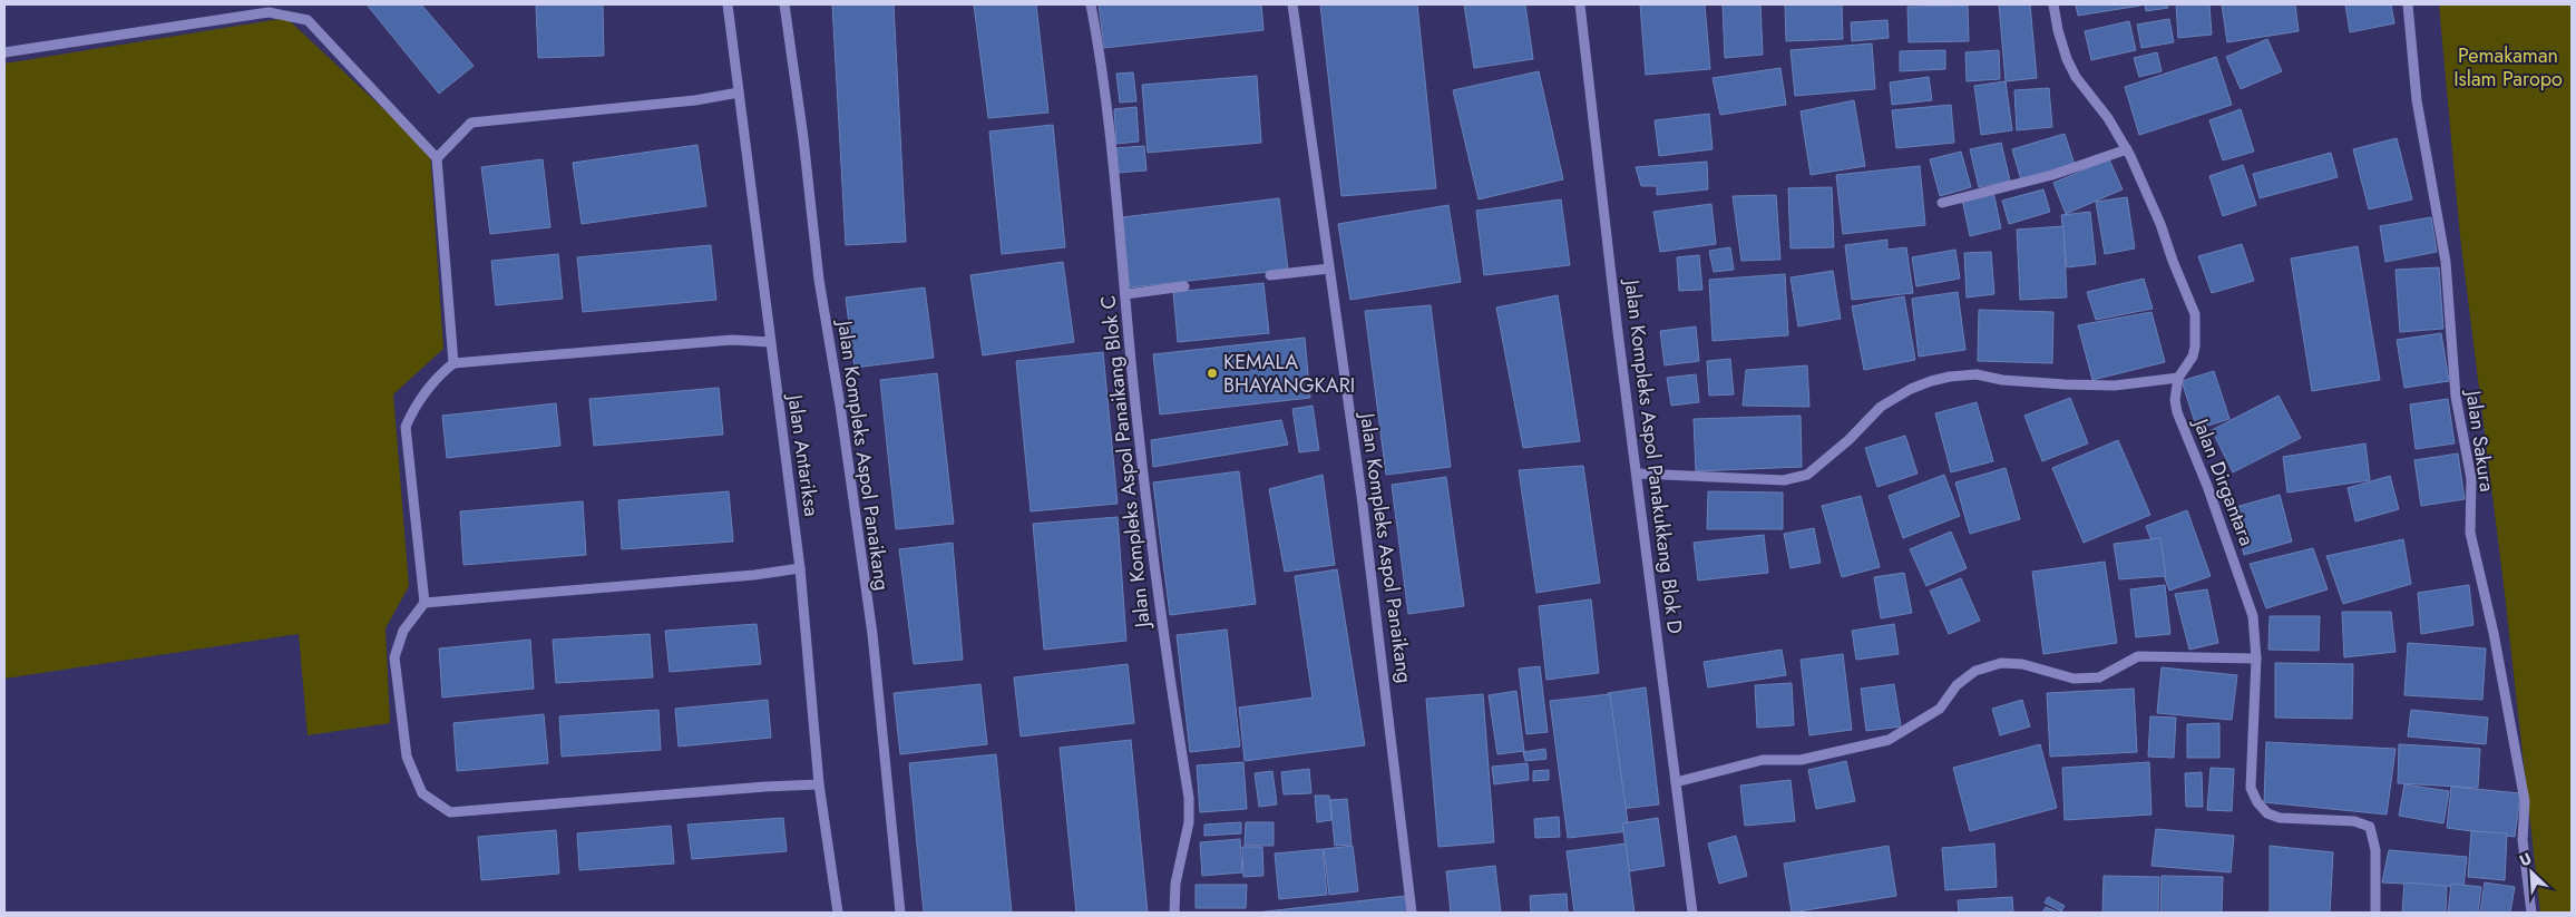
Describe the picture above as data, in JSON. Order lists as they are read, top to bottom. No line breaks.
{"streets":{"street":["Jalan Sakura","Jalan Antariksa","Jalan Kompleks Aspol Panaikang","Jalan Kompleks Aspol Panakukkang Blok D","Jalan Kompleks Aspol Panaikang Blok C","Jalan Dirgantara"]},"parks":["Pemakaman Islam Paropo"],"places":["KEMALA BHAYANGKARI"],"north":"top left"}
